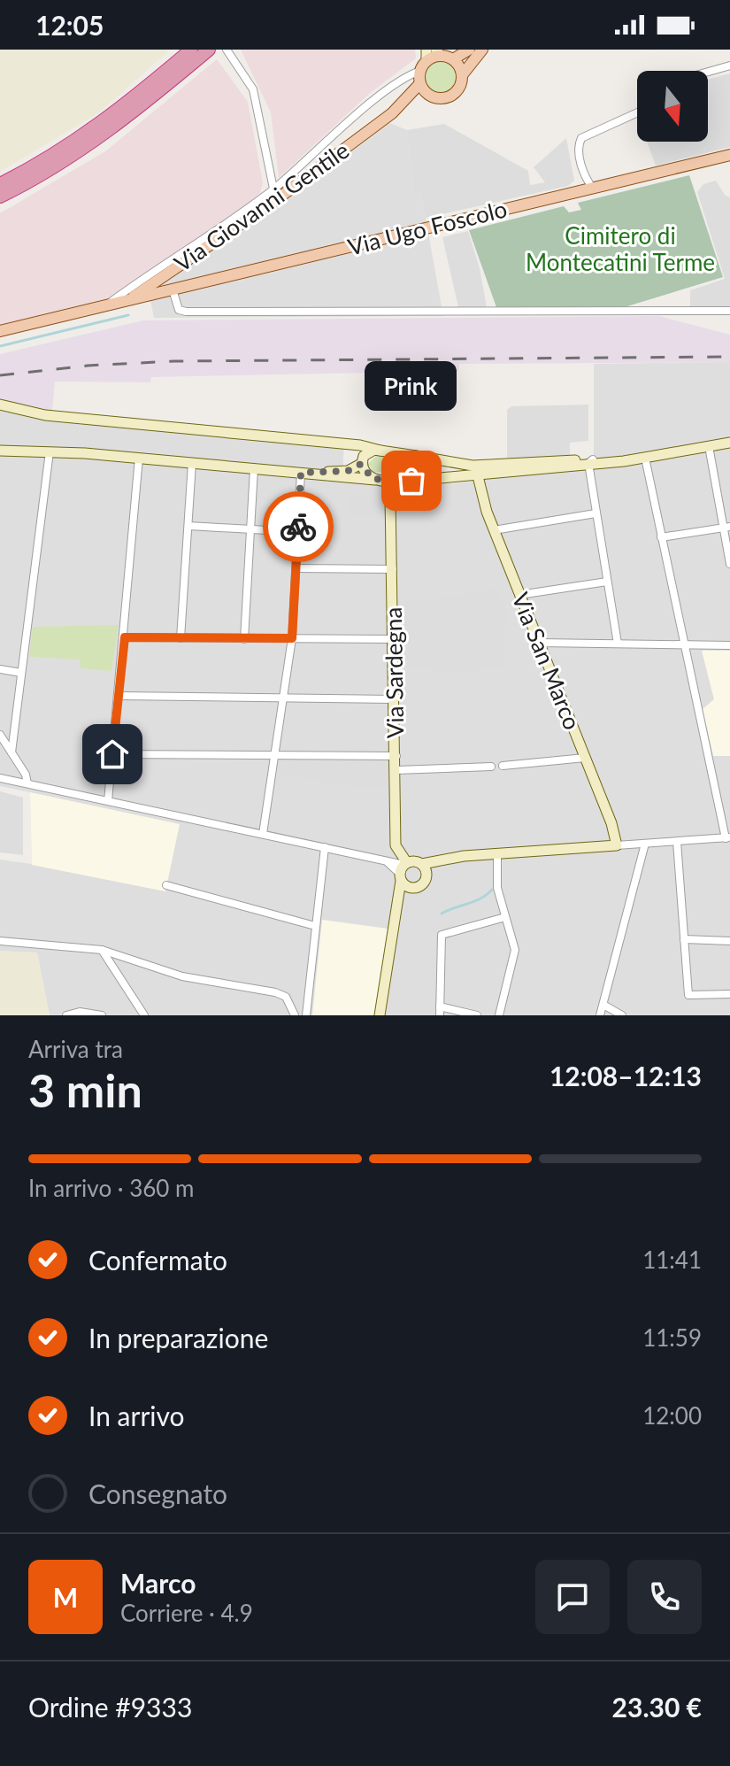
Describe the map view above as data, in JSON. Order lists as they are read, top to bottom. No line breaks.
{"streets":{"main road":["Via Giovanni Gentile","Via Ugo Foscolo","Via San Marco","Via Sardegna"]},"crossings":[["Via Giovanni Gentile","Via Ugo Foscolo"]],"parks":["Cimitero di Montecatini Terme"],"places":["Prink"],"north":"bottom","page":{"status":"12:05","bubble":"Prink","heading":["3 min","Arriva tra","12:08–12:13"],"panel":["Marco","Corriere · 4.9","Ordine #9333","23.30 €"],"bar":"In arrivo · 360 m","list":[["Confermato","11:41"],["In preparazione","11:59"],["In arrivo","12:00"],"Consegnato"],"round":"M"}}
